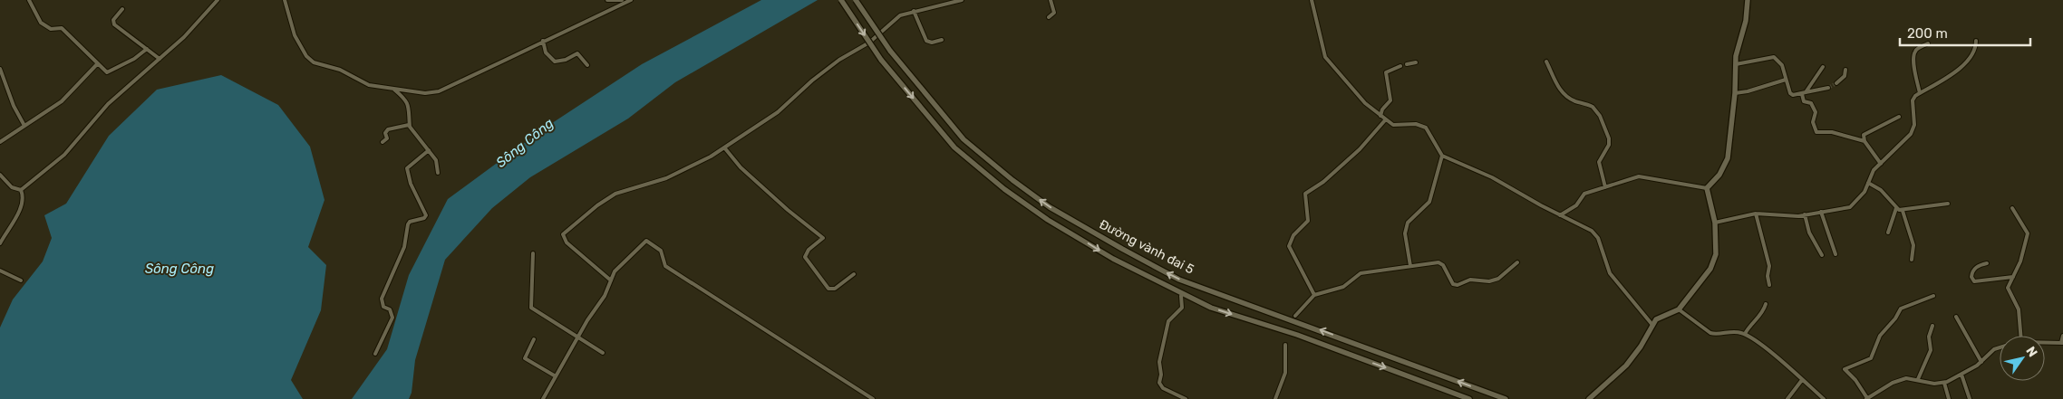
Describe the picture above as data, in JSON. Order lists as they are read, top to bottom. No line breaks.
{"streets":{"main road":["Đường vành đai 5"]},"water":["Sông Công"],"scale_bar":"200 m","north":"top right"}
